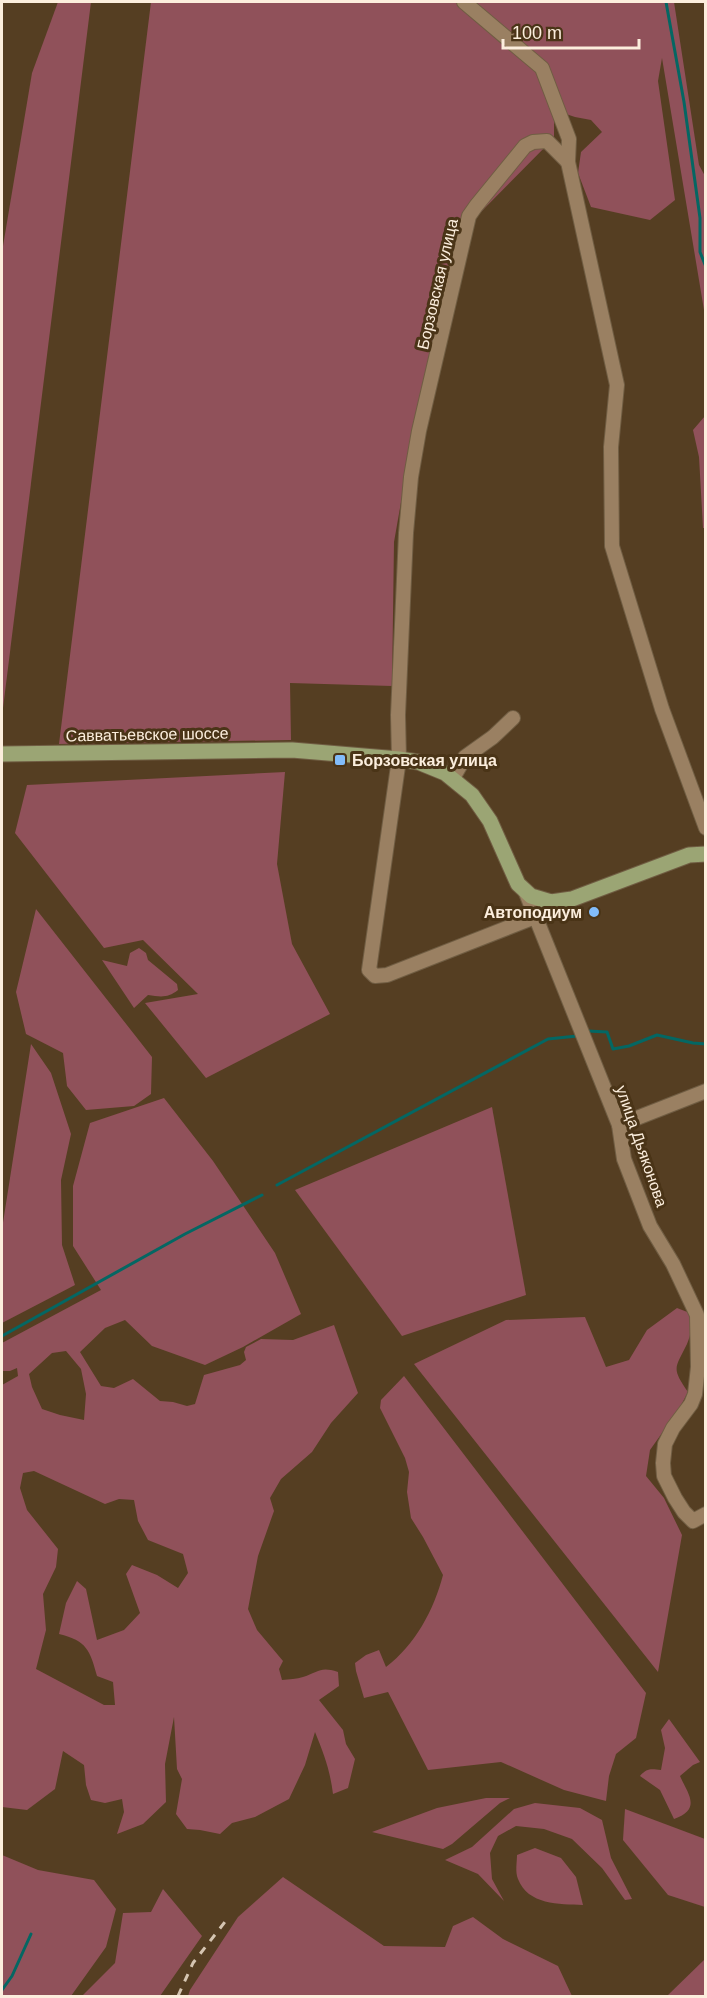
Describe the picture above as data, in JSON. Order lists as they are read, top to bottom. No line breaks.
{"streets":{"main road":["Савватьевское шоссе","улица Дьяконова"],"street":["Борзовская улица"]},"crossings":[["Борзовская улица","Савватьевское шоссе"],["Борзовская улица","улица Дьяконова"],["Савватьевское шоссе","улица Дьяконова"]],"places":{"transit":["Борзовская улица"],"other":["Автоподиум"]},"scale_bar":"100 m"}
